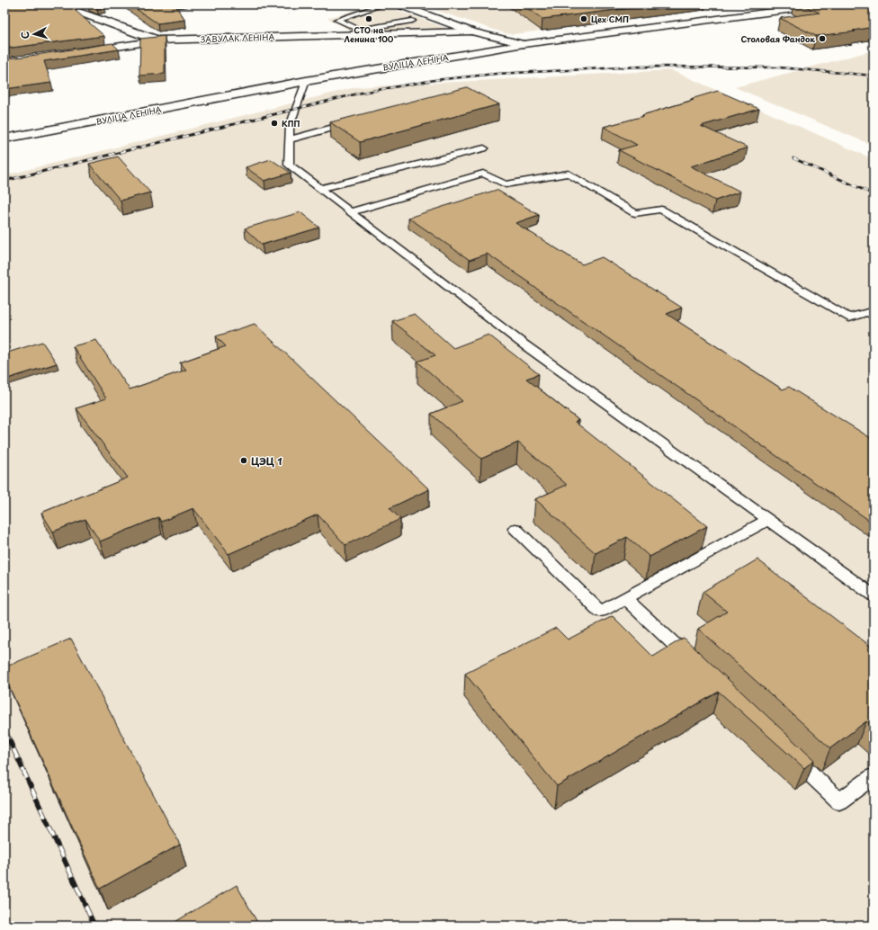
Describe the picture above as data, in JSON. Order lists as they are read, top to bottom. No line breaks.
{"streets":{"main road":["ЗАВУЛАК ЛЕНІНА","ВУЛІЦА ЛЕНІНА"]},"places":["СТО на Ленина 100","Цех СМП","Столовая Фандок","КПП","ЦЭЦ 1"],"north":"left"}
